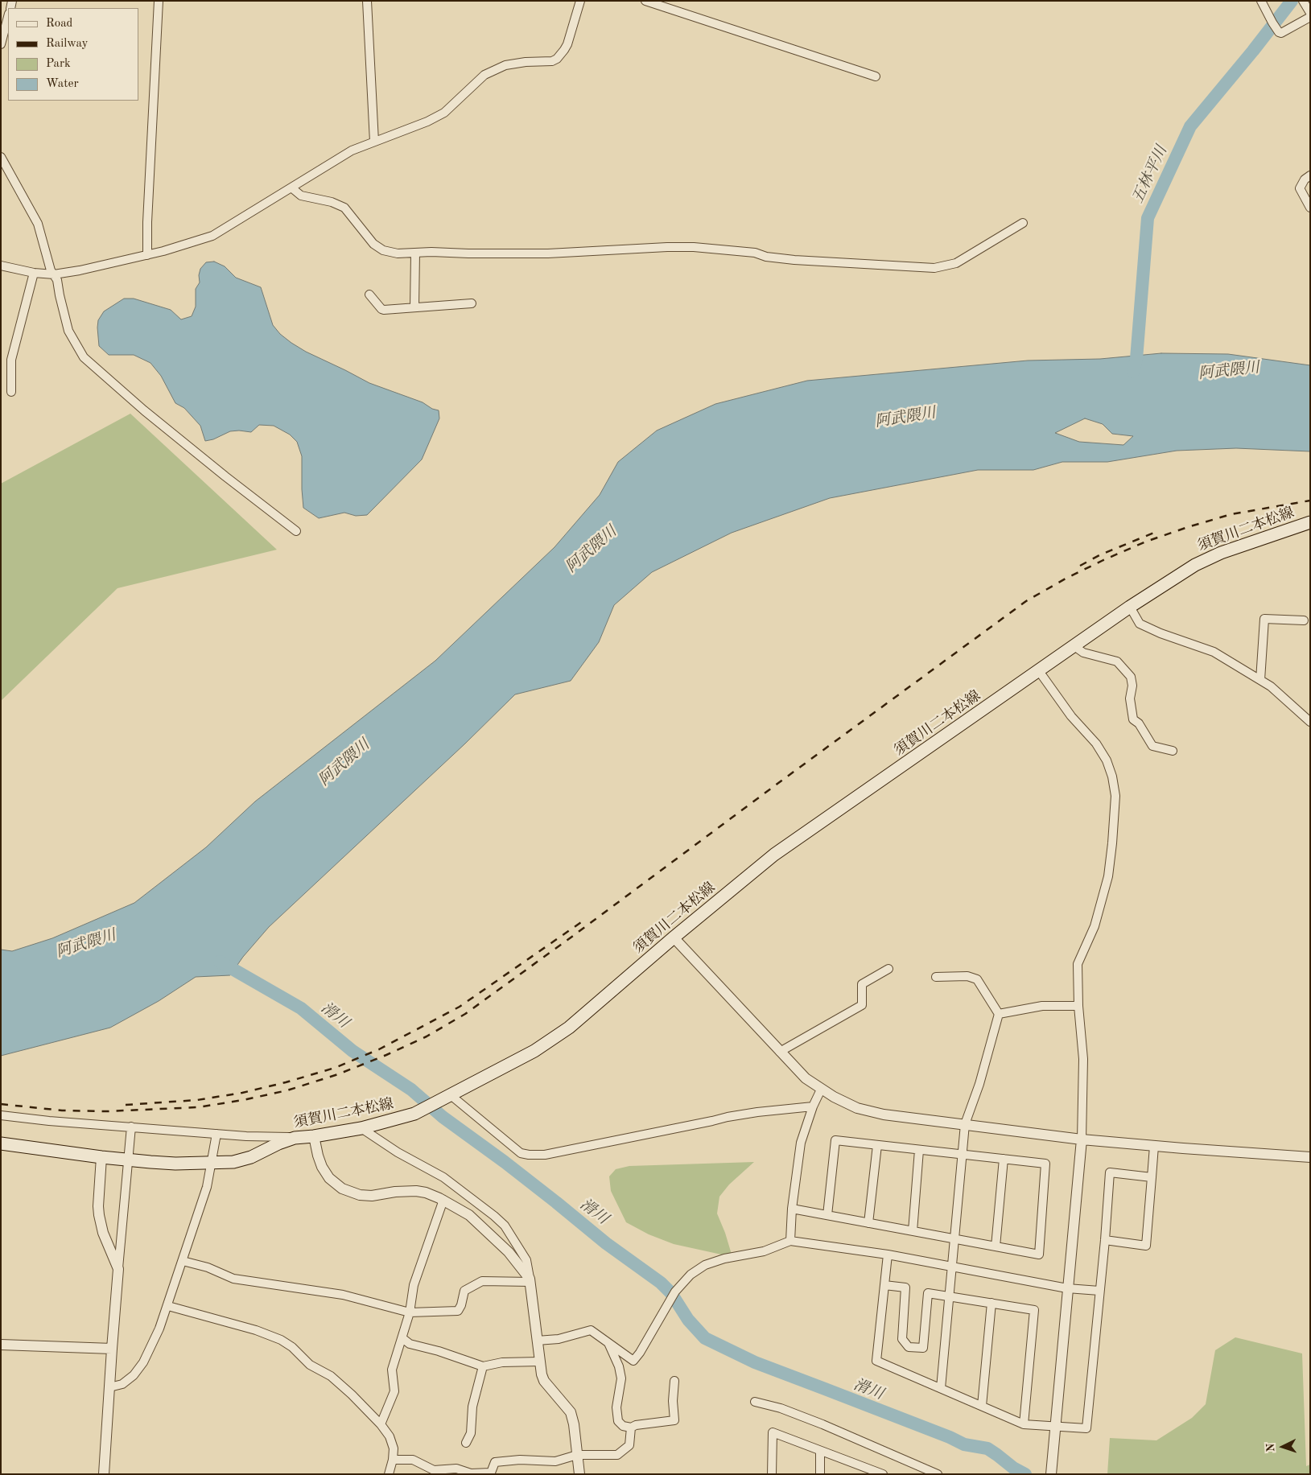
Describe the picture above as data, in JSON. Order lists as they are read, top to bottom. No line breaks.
{"streets":{"main road":["須賀川二本松線"]},"water":["五林平川","阿武隈川","滑川"],"legend":["Road","Railway","Park","Water"],"north":"left"}
